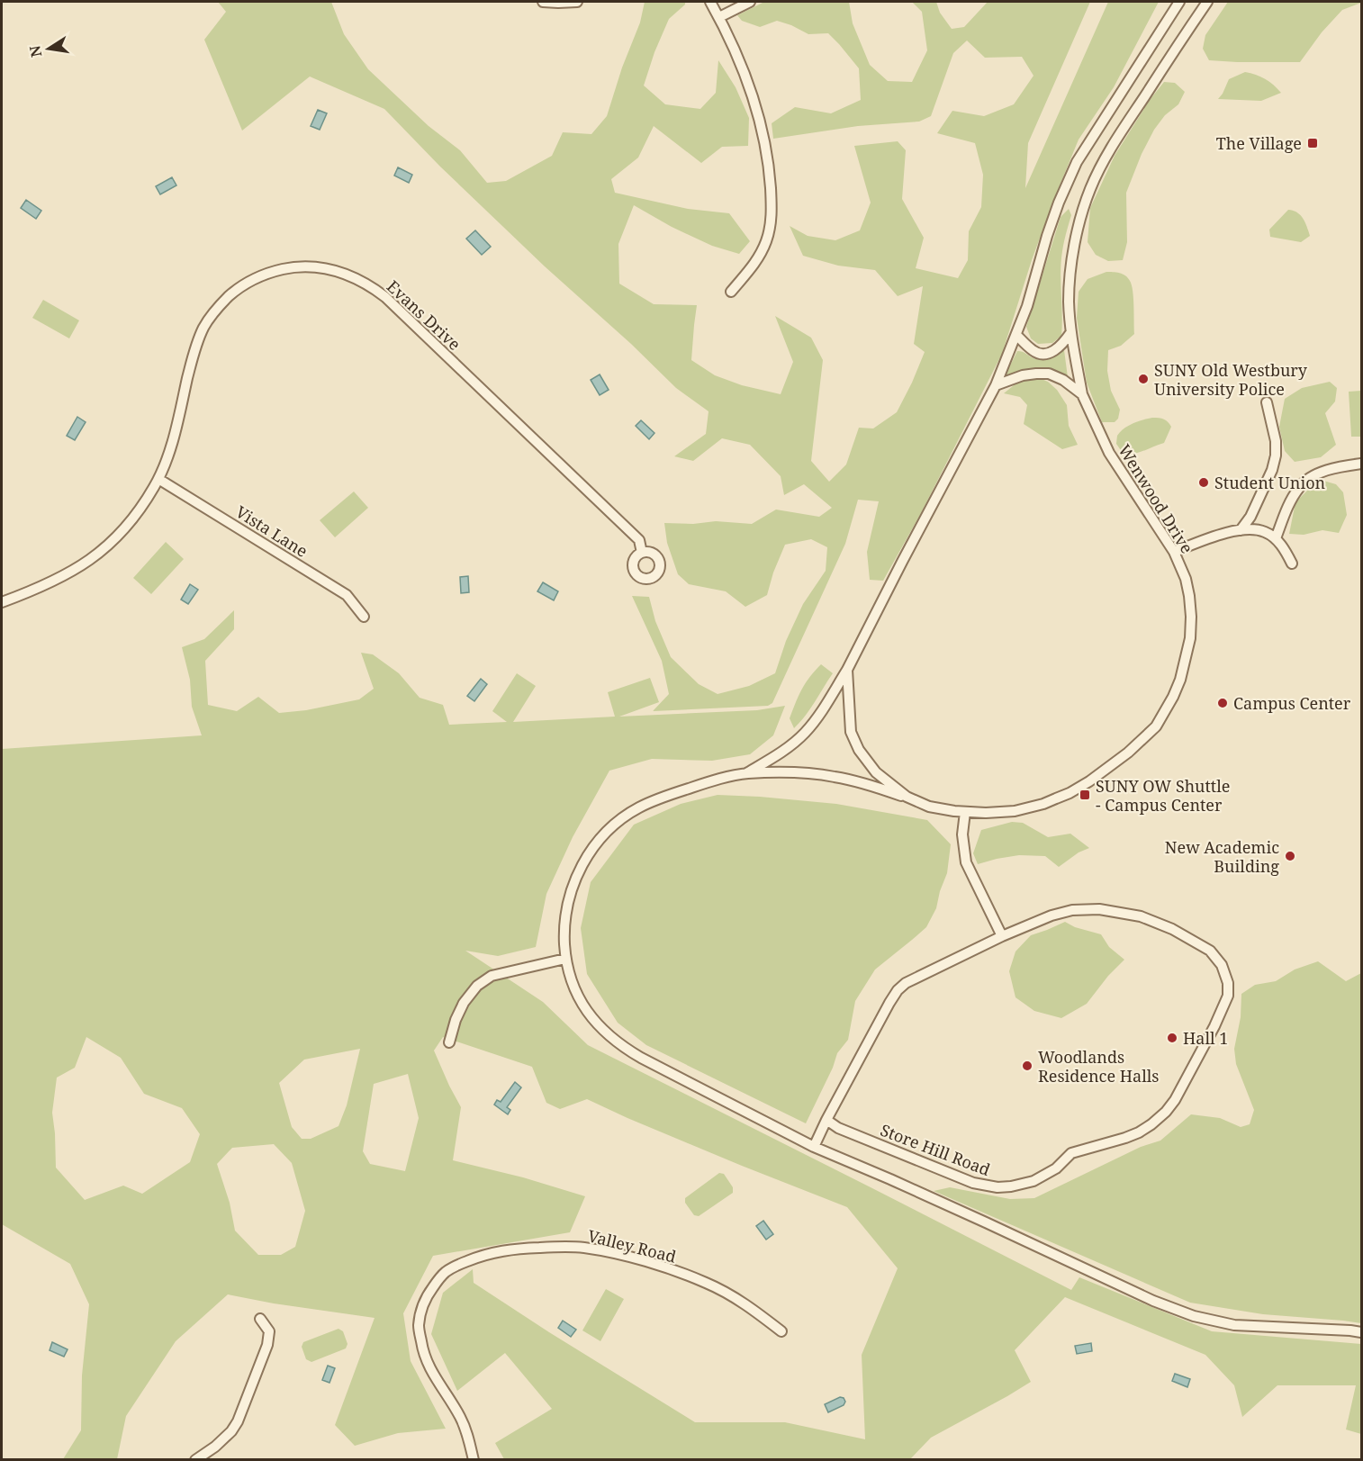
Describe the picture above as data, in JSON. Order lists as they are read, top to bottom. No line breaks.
{"streets":{"street":["Evans Drive","Wenwood Drive","Vista Lane","Store Hill Road","Valley Road"]},"crossings":[["Evans Drive","Vista Lane"]],"places":{"transit":["The Village","SUNY OW Shuttle - Campus Center"],"other":["SUNY Old Westbury University Police","Student Union","Campus Center","New Academic Building","Hall 1","Woodlands Residence Halls"]},"north":"left"}
